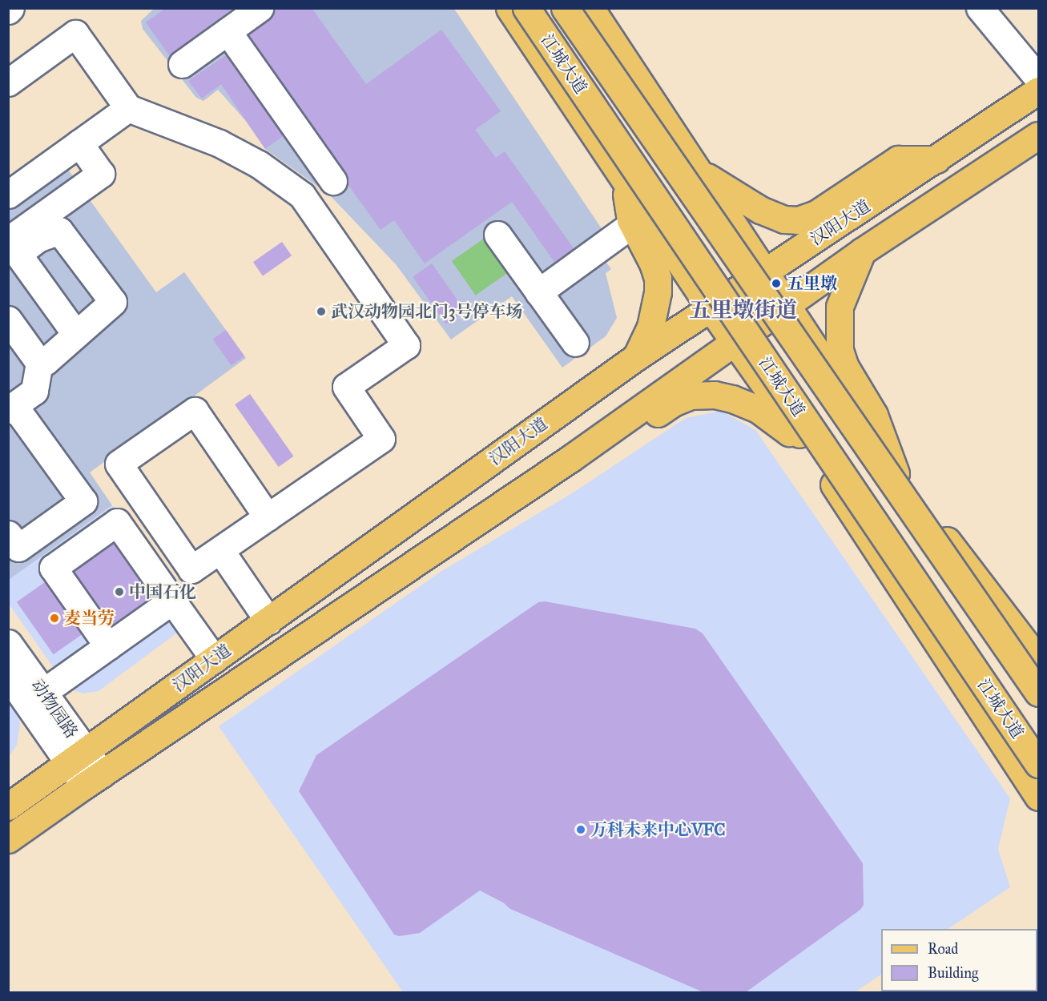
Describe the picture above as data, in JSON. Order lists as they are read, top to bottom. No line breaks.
{"streets":{"main road":["江城大道","汉阳大道"],"street":["动物园路"]},"crossings":[["江城大道","汉阳大道"],["汉阳大道","动物园路"]],"districts":["五里墩街道"],"places":["五里墩","武汉动物园北门3号停车场","中国石化","麦当劳","万科未来中心VFC"],"legend":["Road","Building"]}
